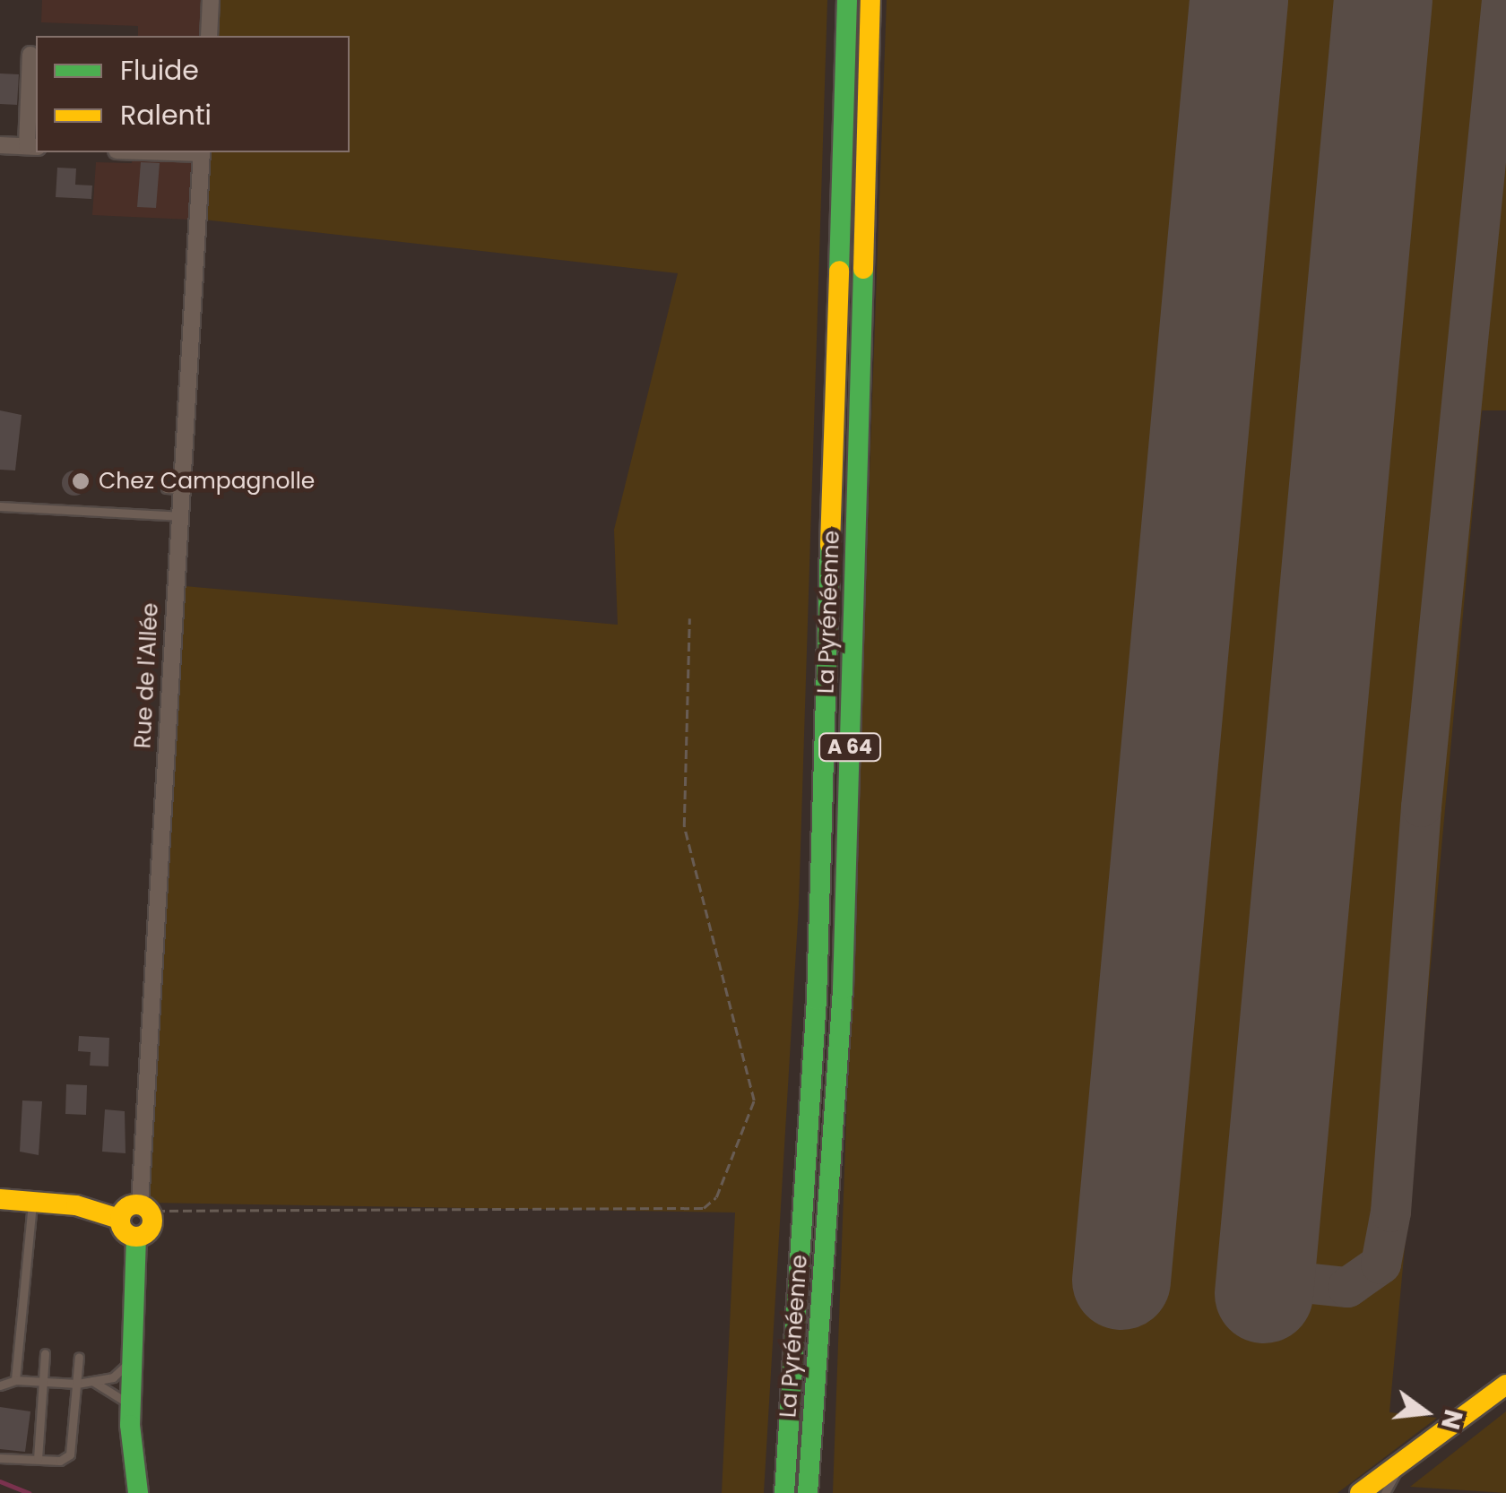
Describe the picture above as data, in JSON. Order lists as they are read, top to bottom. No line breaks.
{"streets":{"main road":["La Pyrénéenne","A 64"],"street":["Rue de l'Allée"]},"places":["Chez Campagnolle"],"legend":["Fluide","Ralenti"],"north":"right"}
